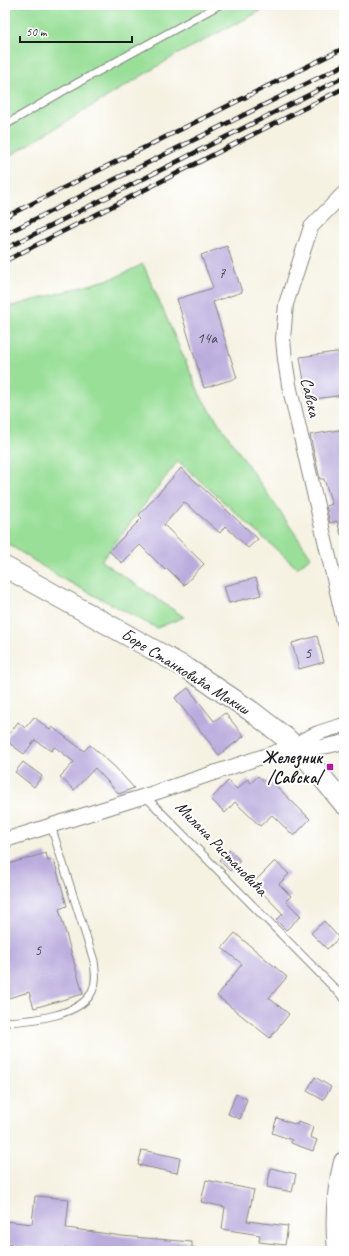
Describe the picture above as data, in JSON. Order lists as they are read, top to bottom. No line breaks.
{"streets":{"main road":["Боре Станковића Макиш"],"street":["Савска","Милана Ристановића"]},"crossings":[["Боре Станковића Макиш","Милана Ристановића"]],"places":{"transit":["Железник /Савска/"]},"house_numbers":["7","14a","5","5"],"scale_bar":"50 m"}
